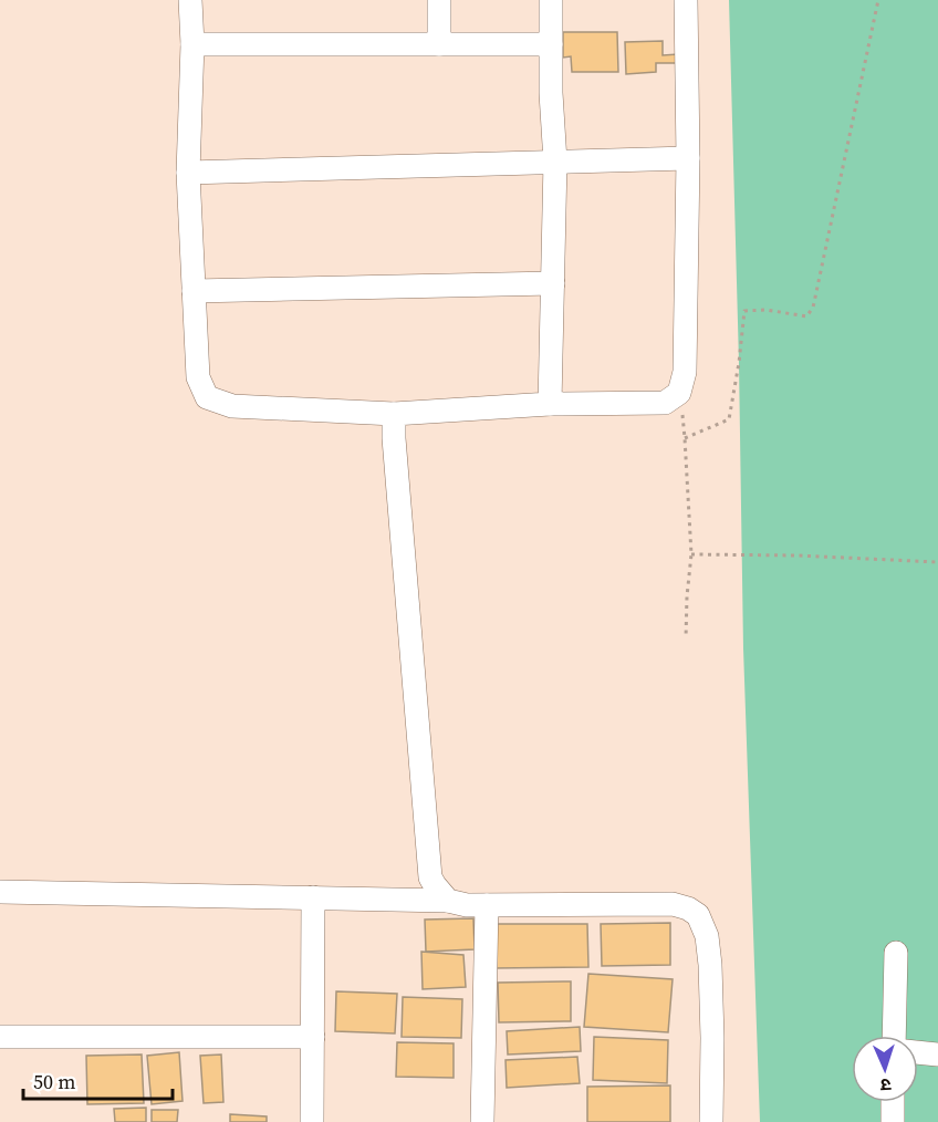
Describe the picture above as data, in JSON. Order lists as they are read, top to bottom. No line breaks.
{"scale_bar":"50 m","north":"bottom"}
